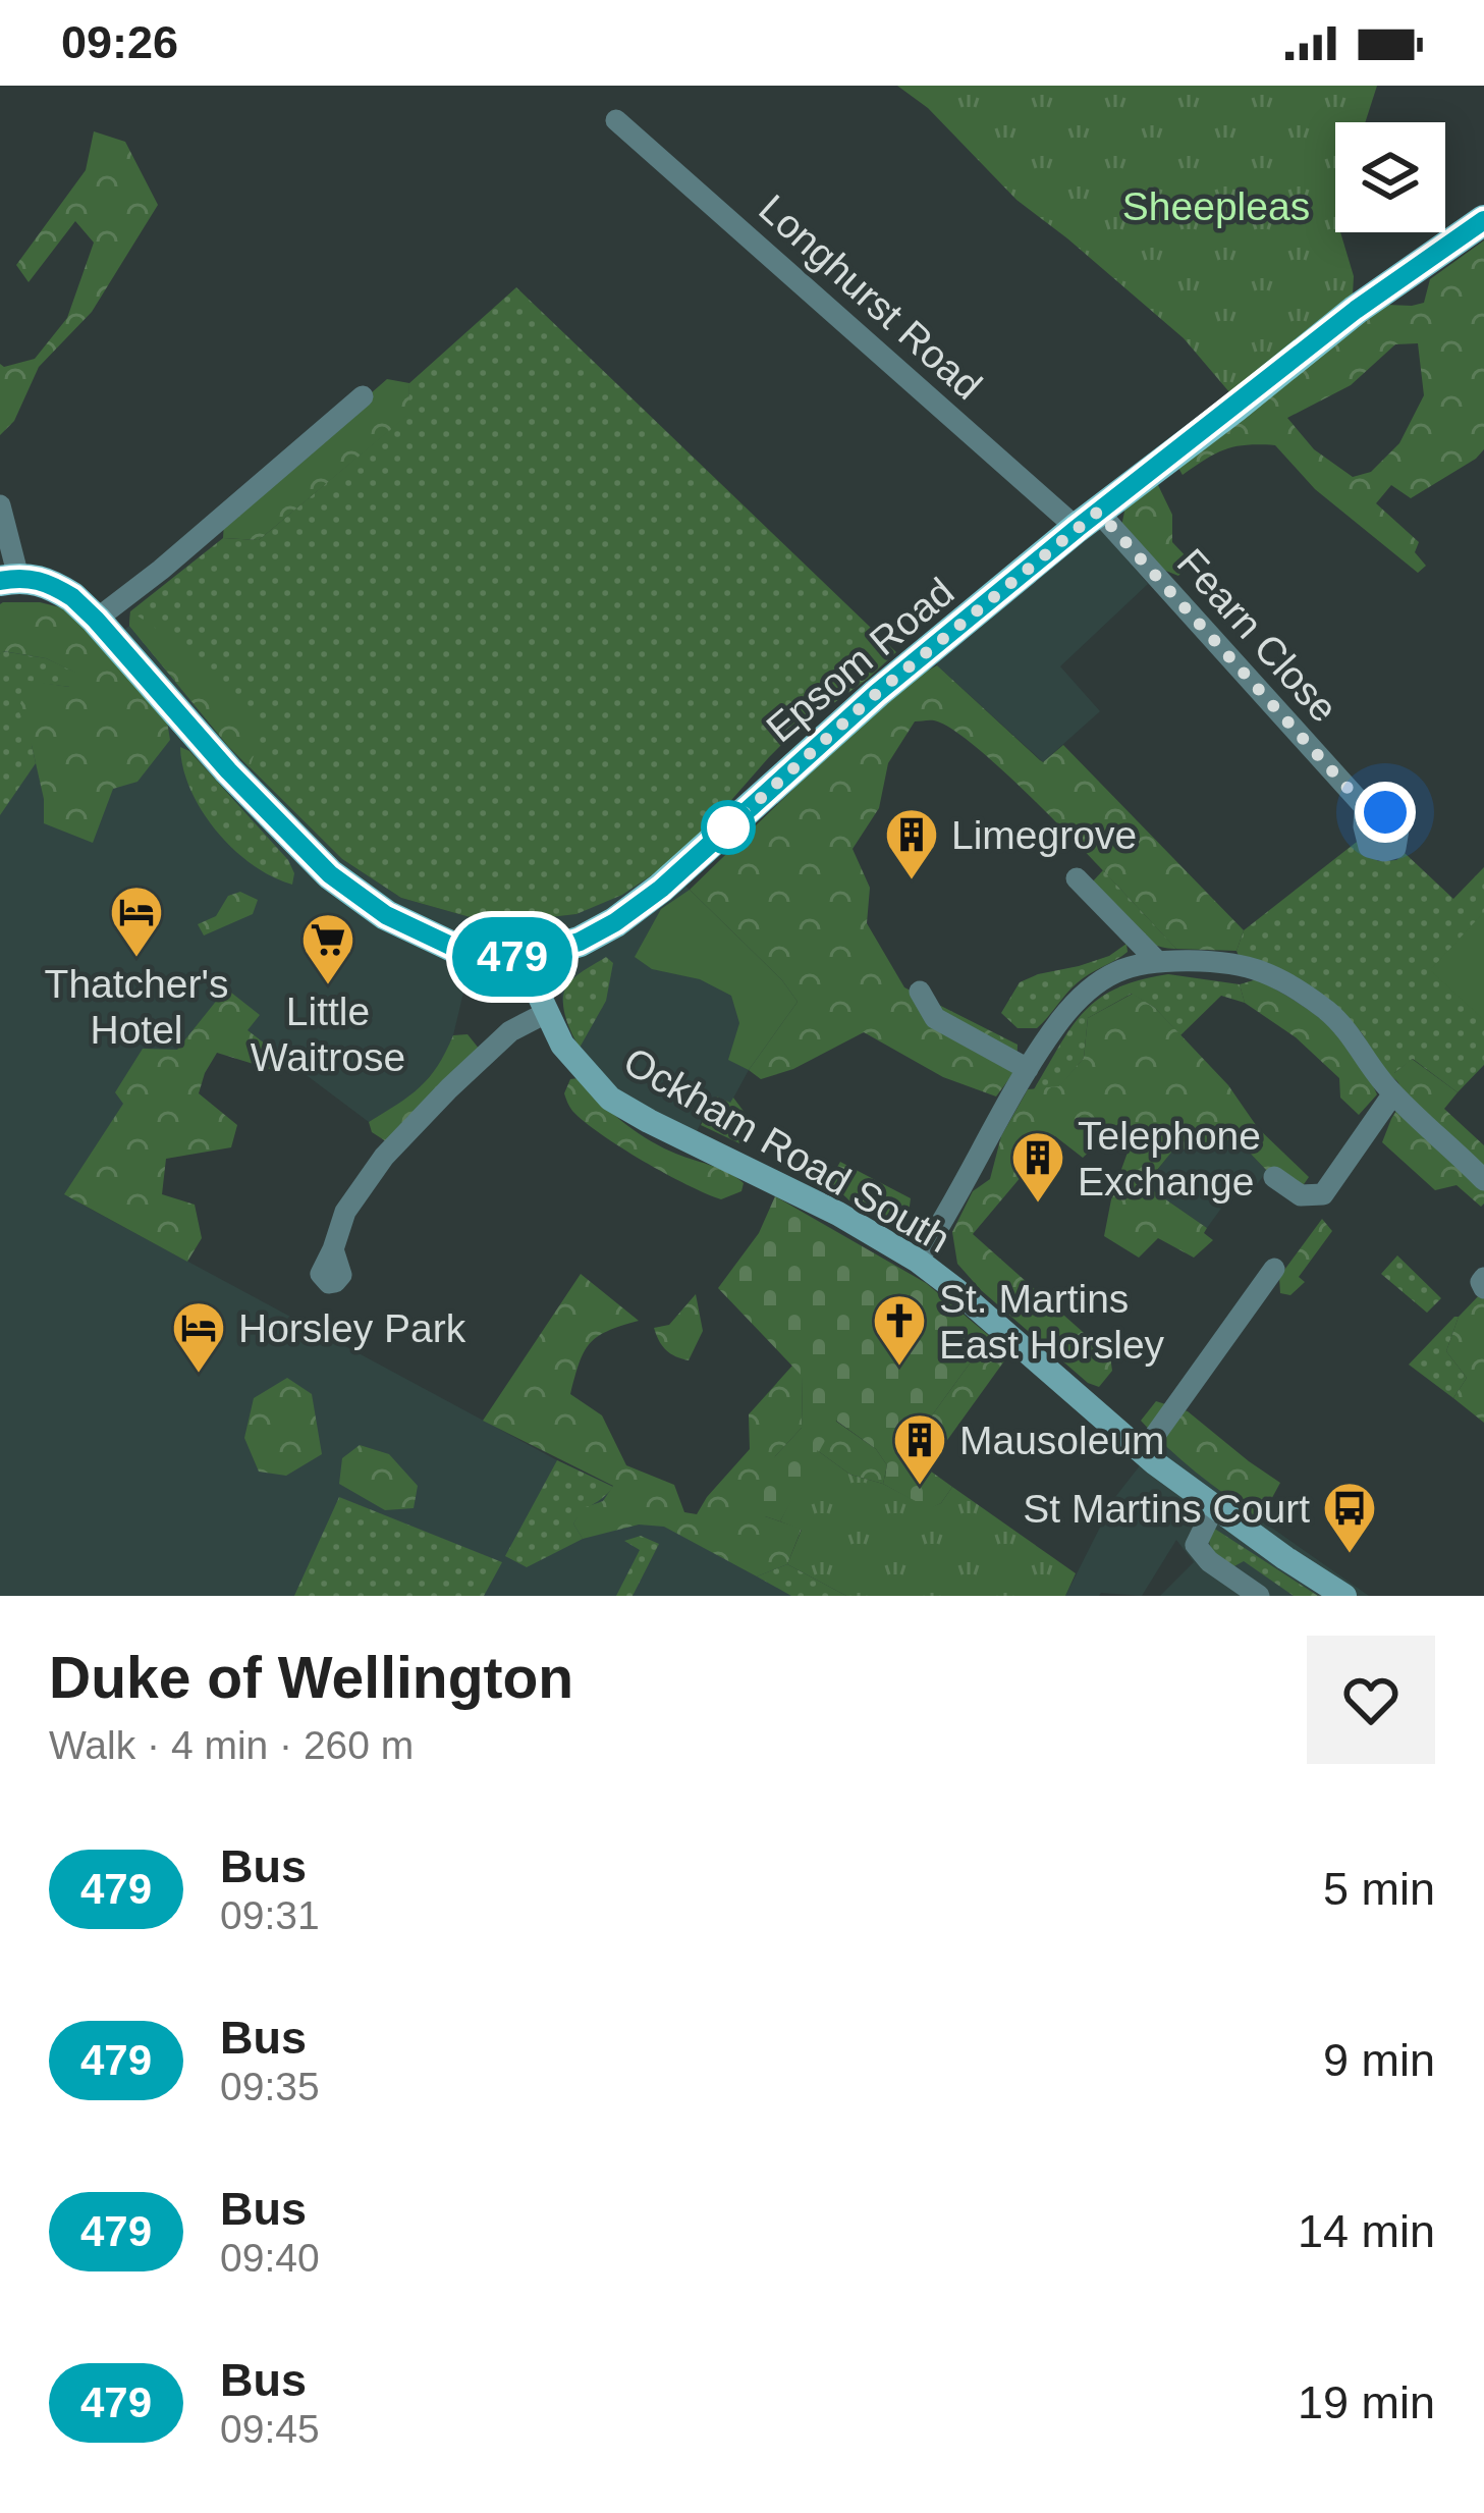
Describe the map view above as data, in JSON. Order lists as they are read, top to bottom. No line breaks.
{"streets":{"main road":["Epsom Road","Ockham Road South"],"street":["Longhurst Road","Fearn Close"]},"crossings":[["Longhurst Road","Fearn Close"],["Longhurst Road","Epsom Road"],["Fearn Close","Epsom Road"],["Epsom Road","Ockham Road South"]],"parks":["Sheepleas"],"places":{"building":["Limegrove","Telephone Exchange","Mausoleum"],"hotel":["Thatcher's Hotel","Horsley Park"],"supermarket":["Little Waitrose"],"church":["St. Martins East Horsley"],"bus stop":["St Martins Court"]},"lines":["bus line 479"],"page":{"status":"09:26","on_map":"479","heading":["Duke of Wellington","Walk · 4 min · 260 m"],"list":[{"mark":"479","name":"Bus","note":"09:31","value":"5 min"},{"mark":"479","name":"Bus","note":"09:35","value":"9 min"},{"mark":"479","name":"Bus","note":"09:40","value":"14 min"},{"mark":"479","name":"Bus","note":"09:45","value":"19 min"}]}}
